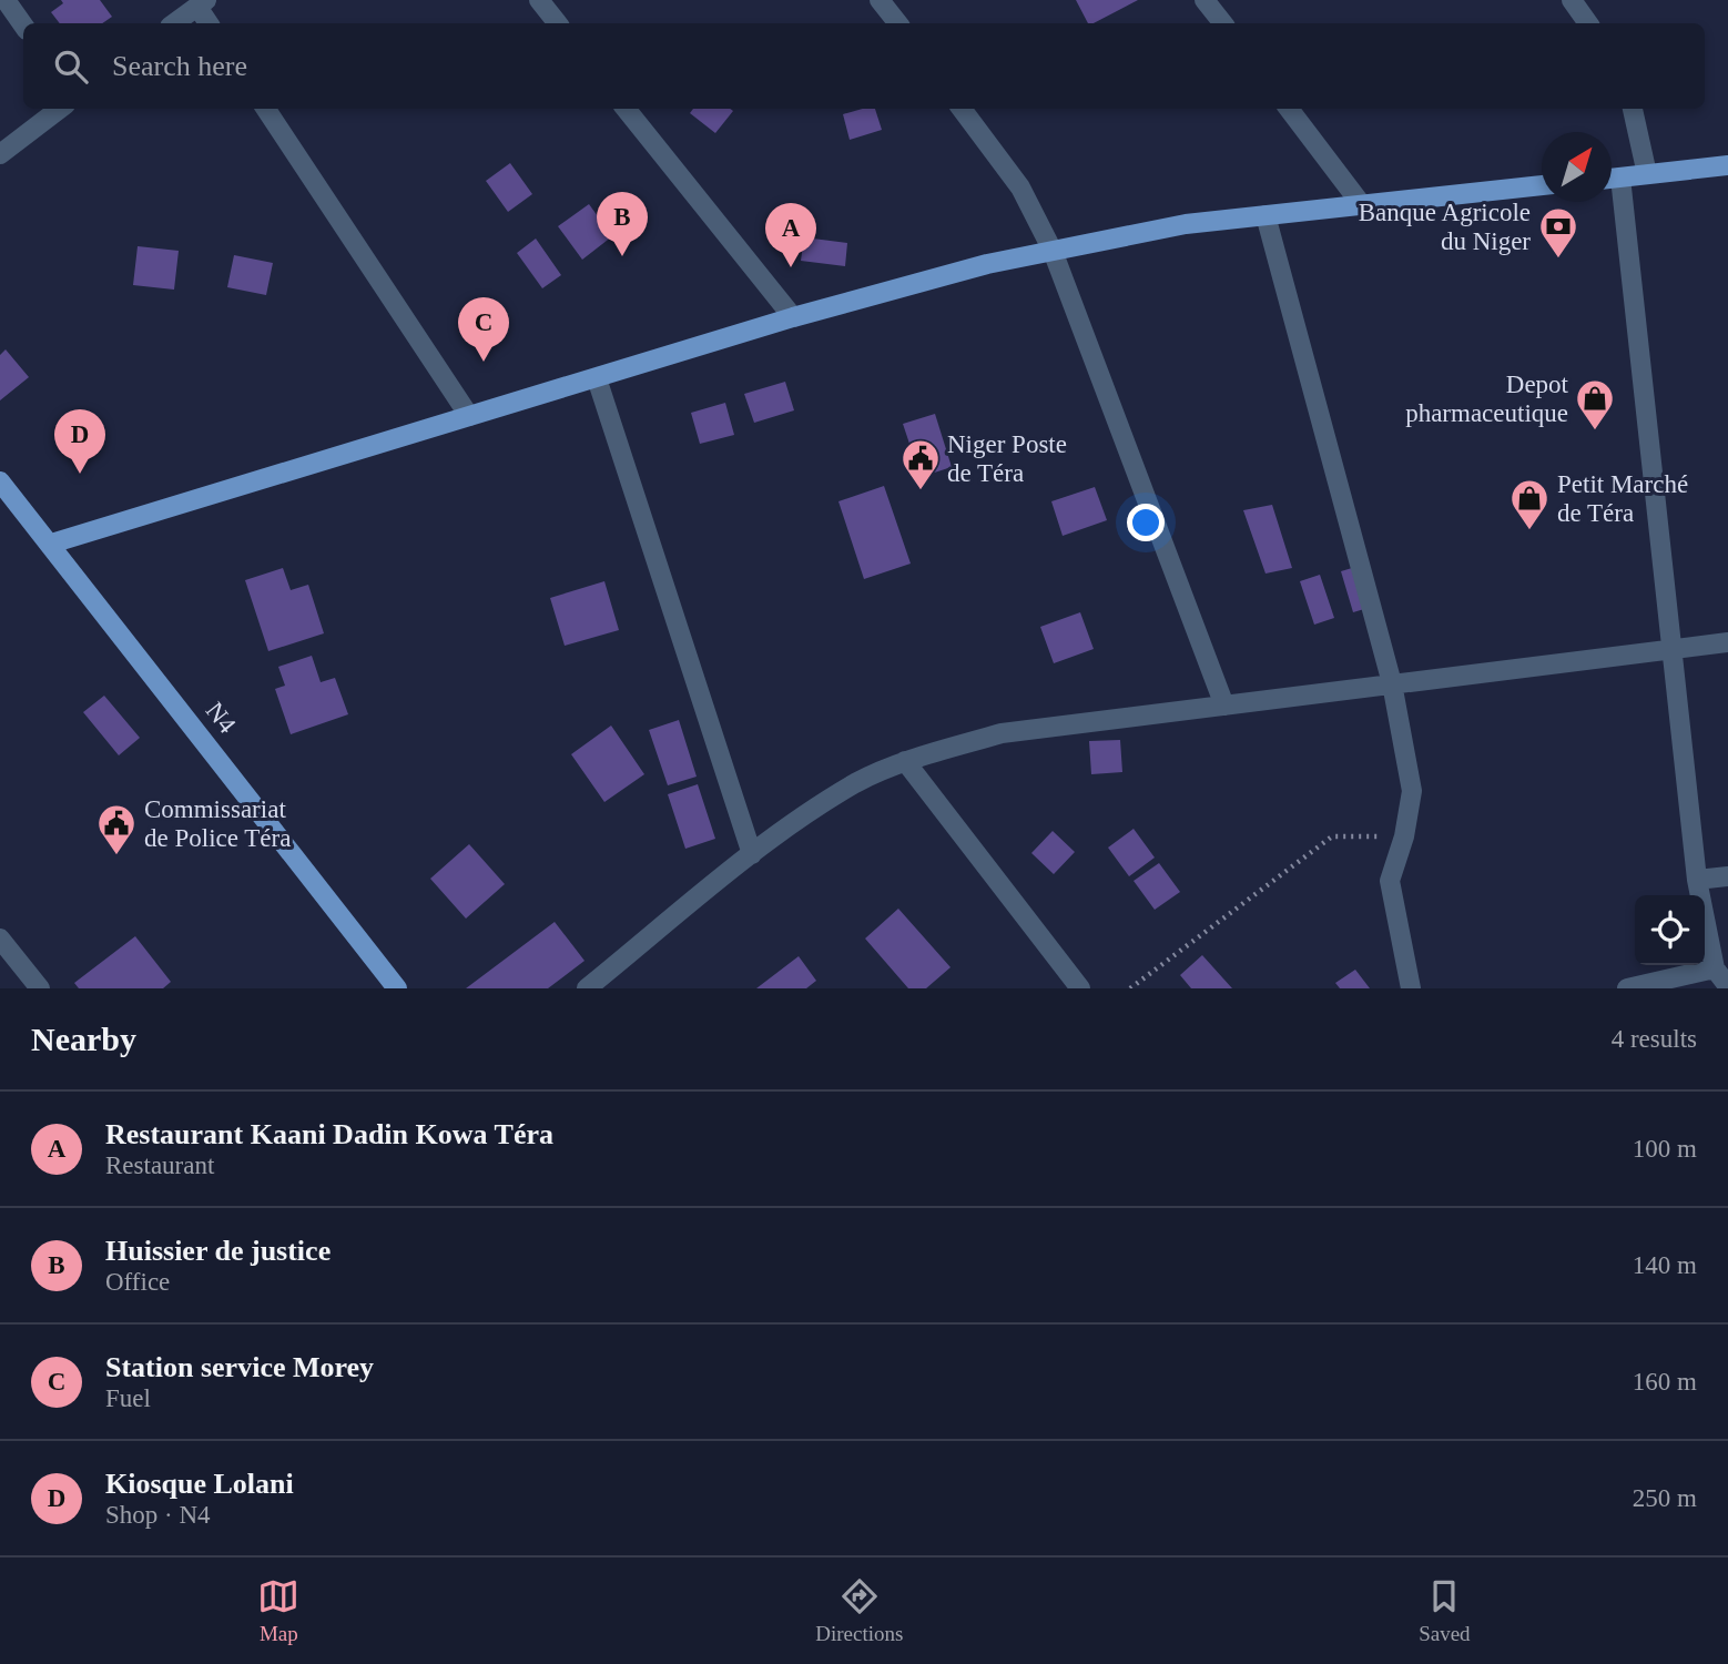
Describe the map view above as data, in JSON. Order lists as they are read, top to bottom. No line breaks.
{"streets":{"main road":["N4"]},"places":{"bank":["Banque Agricole du Niger"],"shop":["Depot pharmaceutique","Petit Marché de Téra"],"public building":["Niger Poste de Téra","Commissariat de Police Téra"]},"north":"top right","page":{"search":"Search here","pins":["B","A","C","D"],"heading":["Nearby","4 results"],"list":[{"mark":"A","name":"Restaurant Kaani Dadin Kowa Téra","note":"Restaurant","value":"100 m"},{"mark":"B","name":"Huissier de justice","note":"Office","value":"140 m"},{"mark":"C","name":"Station service Morey","note":"Fuel","value":"160 m"},{"mark":"D","name":"Kiosque Lolani","note":"Shop · N4","value":"250 m"}],"nav":["Map","Directions","Saved"]}}
